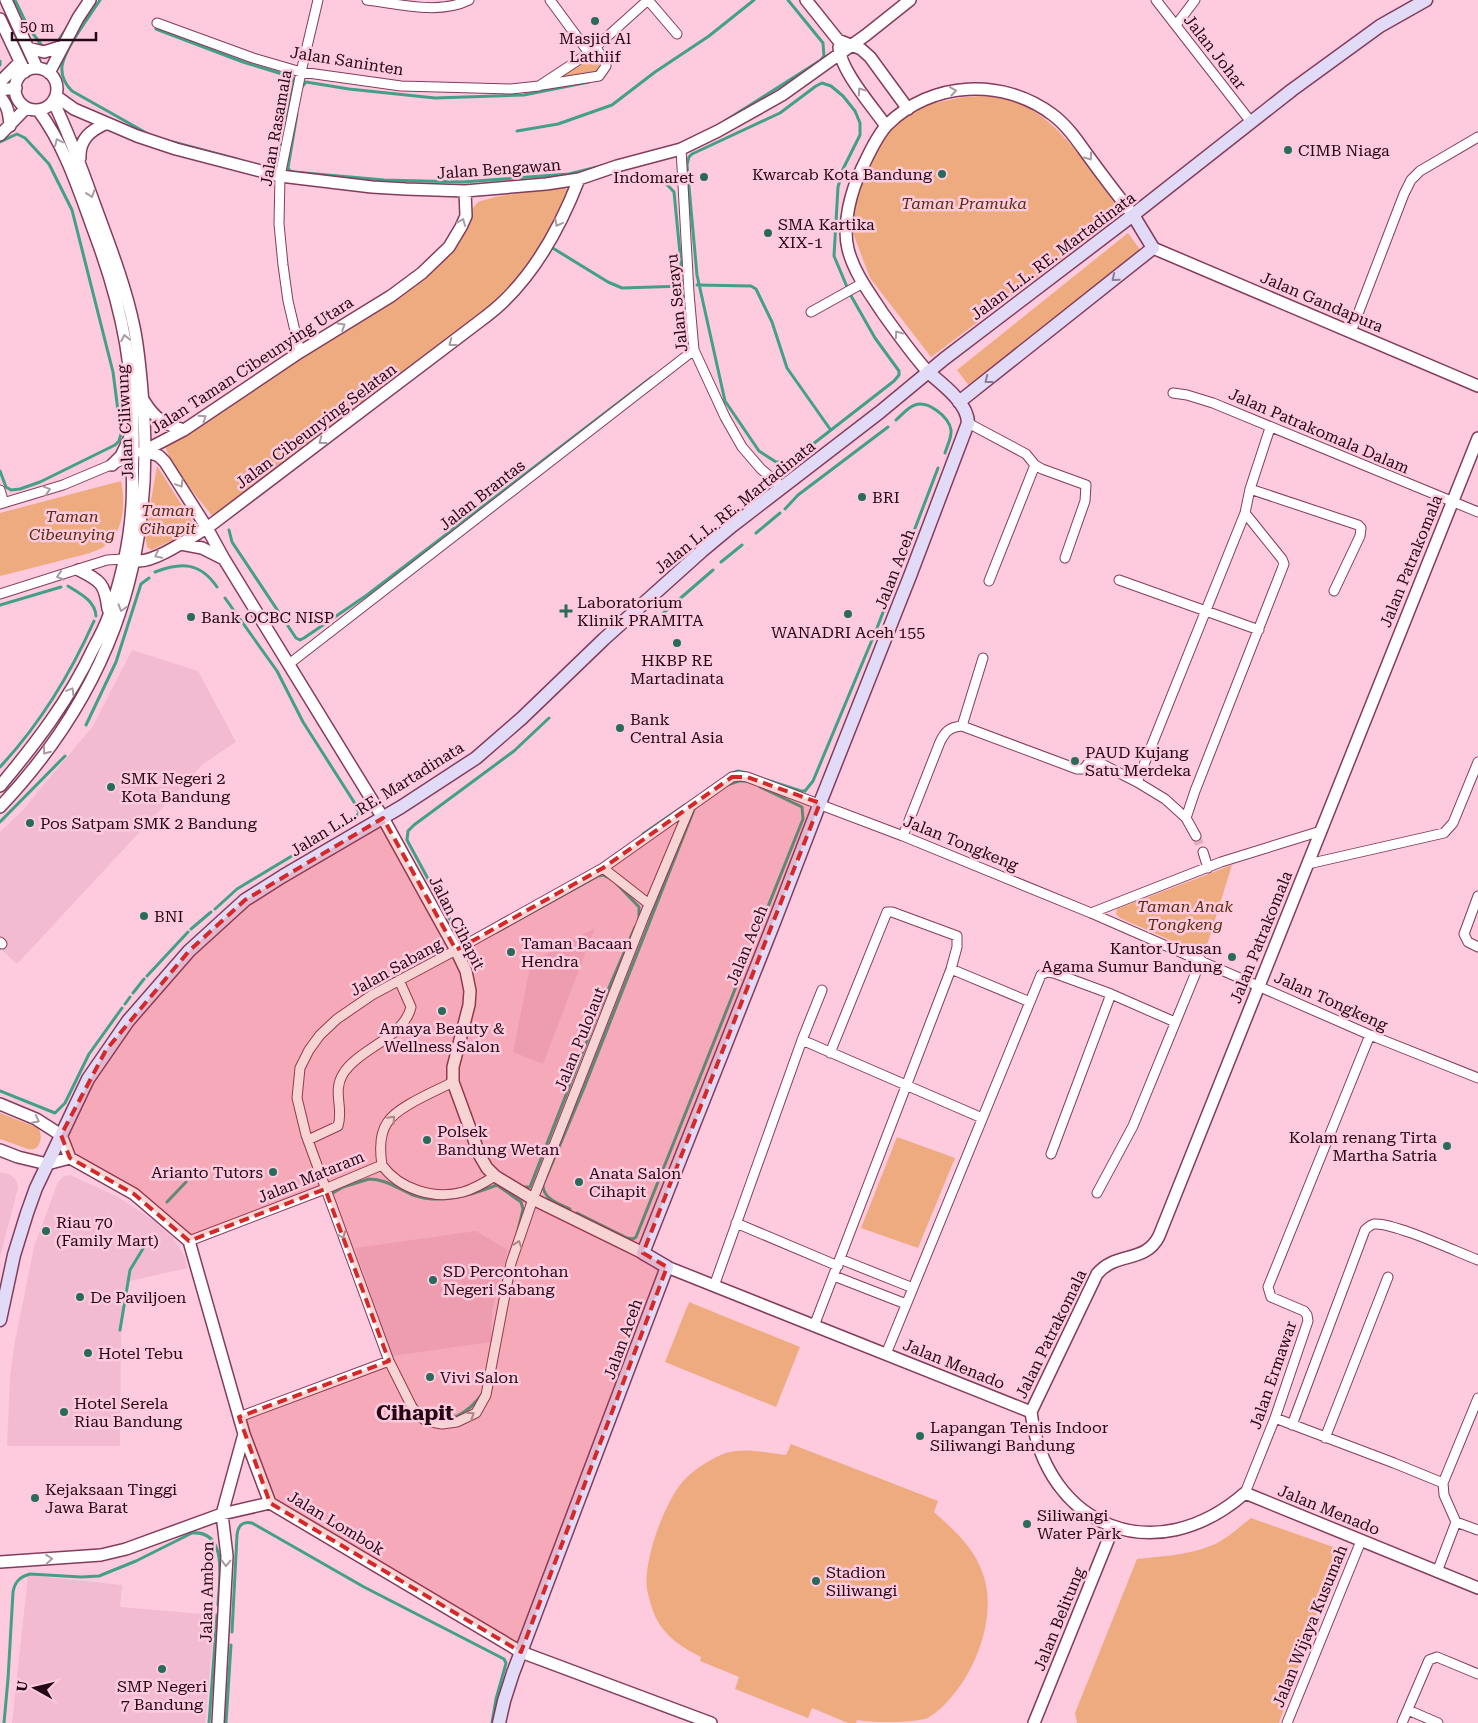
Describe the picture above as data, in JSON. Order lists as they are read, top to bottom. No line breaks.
{"streets":{"main road":["Jalan L.L. RE. Martadinata","Jalan Aceh"],"street":["Jalan Johar","Jalan Saninten","Jalan Rasamala","Jalan Bengawan","Jalan Gandapura","Jalan Serayu","Jalan Taman Cibeunying Utara","Jalan Ciliwung","Jalan Cibeunying Selatan","Jalan Patrakomala Dalam","Jalan Brantas","Jalan Patrakomala","Jalan Tongkeng","Jalan Cihapit","Jalan Sabang","Jalan Pulolaut","Jalan Mataram","Jalan Menado","Jalan Ermawar","Jalan Lombok","Jalan Ambon","Jalan Belitung","Jalan Wijaya Kusumah"]},"crossings":[["Jalan Johar","Jalan L.L. RE. Martadinata"],["Jalan Saninten","Jalan Rasamala"],["Jalan Rasamala","Jalan Bengawan"],["Jalan Rasamala","Jalan Taman Cibeunying Utara"],["Jalan Bengawan","Jalan Serayu"],["Jalan Bengawan","Jalan Taman Cibeunying Utara"],["Jalan Bengawan","Jalan Ciliwung"],["Jalan Bengawan","Jalan Cibeunying Selatan"],["Jalan L.L. RE. Martadinata","Jalan Serayu"],["Jalan L.L. RE. Martadinata","Jalan Cihapit"],["Jalan Serayu","Jalan Brantas"],["Jalan Taman Cibeunying Utara","Jalan Ciliwung"],["Jalan Taman Cibeunying Utara","Jalan Cihapit"],["Jalan Ciliwung","Jalan Cibeunying Selatan"],["Jalan Ciliwung","Jalan Cihapit"],["Jalan Cibeunying Selatan","Jalan Cihapit"],["Jalan Patrakomala Dalam","Jalan Patrakomala"],["Jalan Brantas","Jalan Cihapit"],["Jalan Patrakomala","Jalan Tongkeng"],["Jalan Patrakomala","Jalan Menado"],["Jalan Aceh","Jalan Tongkeng"],["Jalan Aceh","Jalan Cihapit"],["Jalan Aceh","Jalan Sabang"],["Jalan Aceh","Jalan Menado"],["Jalan Aceh","Jalan Lombok"],["Jalan Tongkeng","Jalan Sabang"],["Jalan Tongkeng","Jalan Ermawar"],["Jalan Cihapit","Jalan Sabang"],["Jalan Cihapit","Jalan Pulolaut"],["Jalan Cihapit","Jalan Mataram"],["Jalan Sabang","Jalan Pulolaut"],["Jalan Sabang","Jalan Mataram"],["Jalan Mataram","Jalan Lombok"],["Jalan Menado","Jalan Ermawar"],["Jalan Menado","Jalan Wijaya Kusumah"],["Jalan Lombok","Jalan Ambon"]],"one_way":["Jalan Taman Cibeunying Utara","Jalan Cibeunying Selatan","Jalan Ambon"],"districts":["Cihapit"],"parks":["Taman Pramuka","Taman Cihapit","Taman Cibeunying","Taman Anak Tongkeng"],"places":{"other":["Masjid Al Lathiif","CIMB Niaga","Kwarcab Kota Bandung","Indomaret","SMA Kartika XIX-1","BRI","WANADRI Aceh 155","Bank OCBC NISP","HKBP RE Martadinata","Bank Central Asia","PAUD Kujang Satu Merdeka","SMK Negeri 2 Kota Bandung","Pos Satpam SMK 2 Bandung","BNI","Taman Bacaan Hendra","Kantor Urusan Agama Sumur Bandung","Amaya Beauty & Wellness Salon","Polsek Bandung Wetan","Kolam renang Tirta Martha Satria","Arianto Tutors","Anata Salon Cihapit","Riau 70 (Family Mart)","SD Percontohan Negeri Sabang","De Paviljoen","Hotel Tebu","Vivi Salon","Hotel Serela Riau Bandung","Lapangan Tenis Indoor Siliwangi Bandung","Kejaksaan Tinggi Jawa Barat","Siliwangi Water Park","Stadion Siliwangi","SMP Negeri 7 Bandung"],"health":["Laboratorium Klinik PRAMITA"]},"scale_bar":"50 m","north":"left"}
